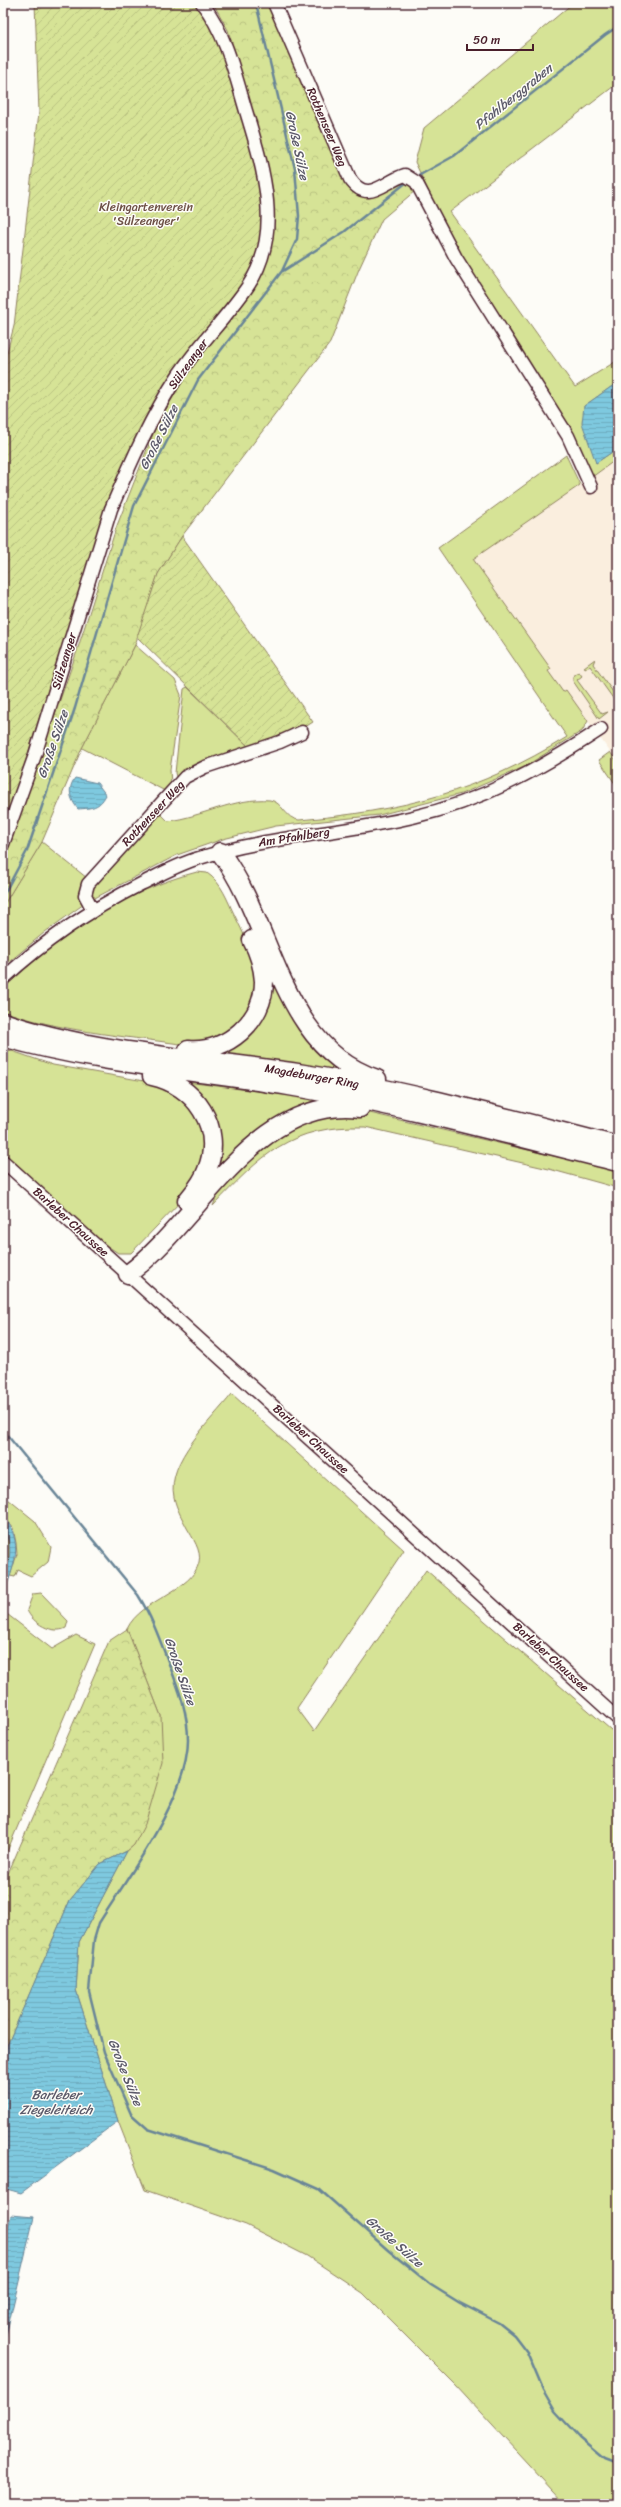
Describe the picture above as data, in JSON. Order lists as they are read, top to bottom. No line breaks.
{"streets":{"highway":["Magdeburger Ring"],"street":["Rothenseer Weg","Sülzeanger","Am Pfahlberg","Barleber Chaussee"]},"crossings":[["Rothenseer Weg","Am Pfahlberg"]],"water":["Pfahlberggraben","Große Sülze","Barleber Ziegeleiteich"],"parks":["Kleingartenverein 'Sülzeanger'"],"scale_bar":"50 m"}
